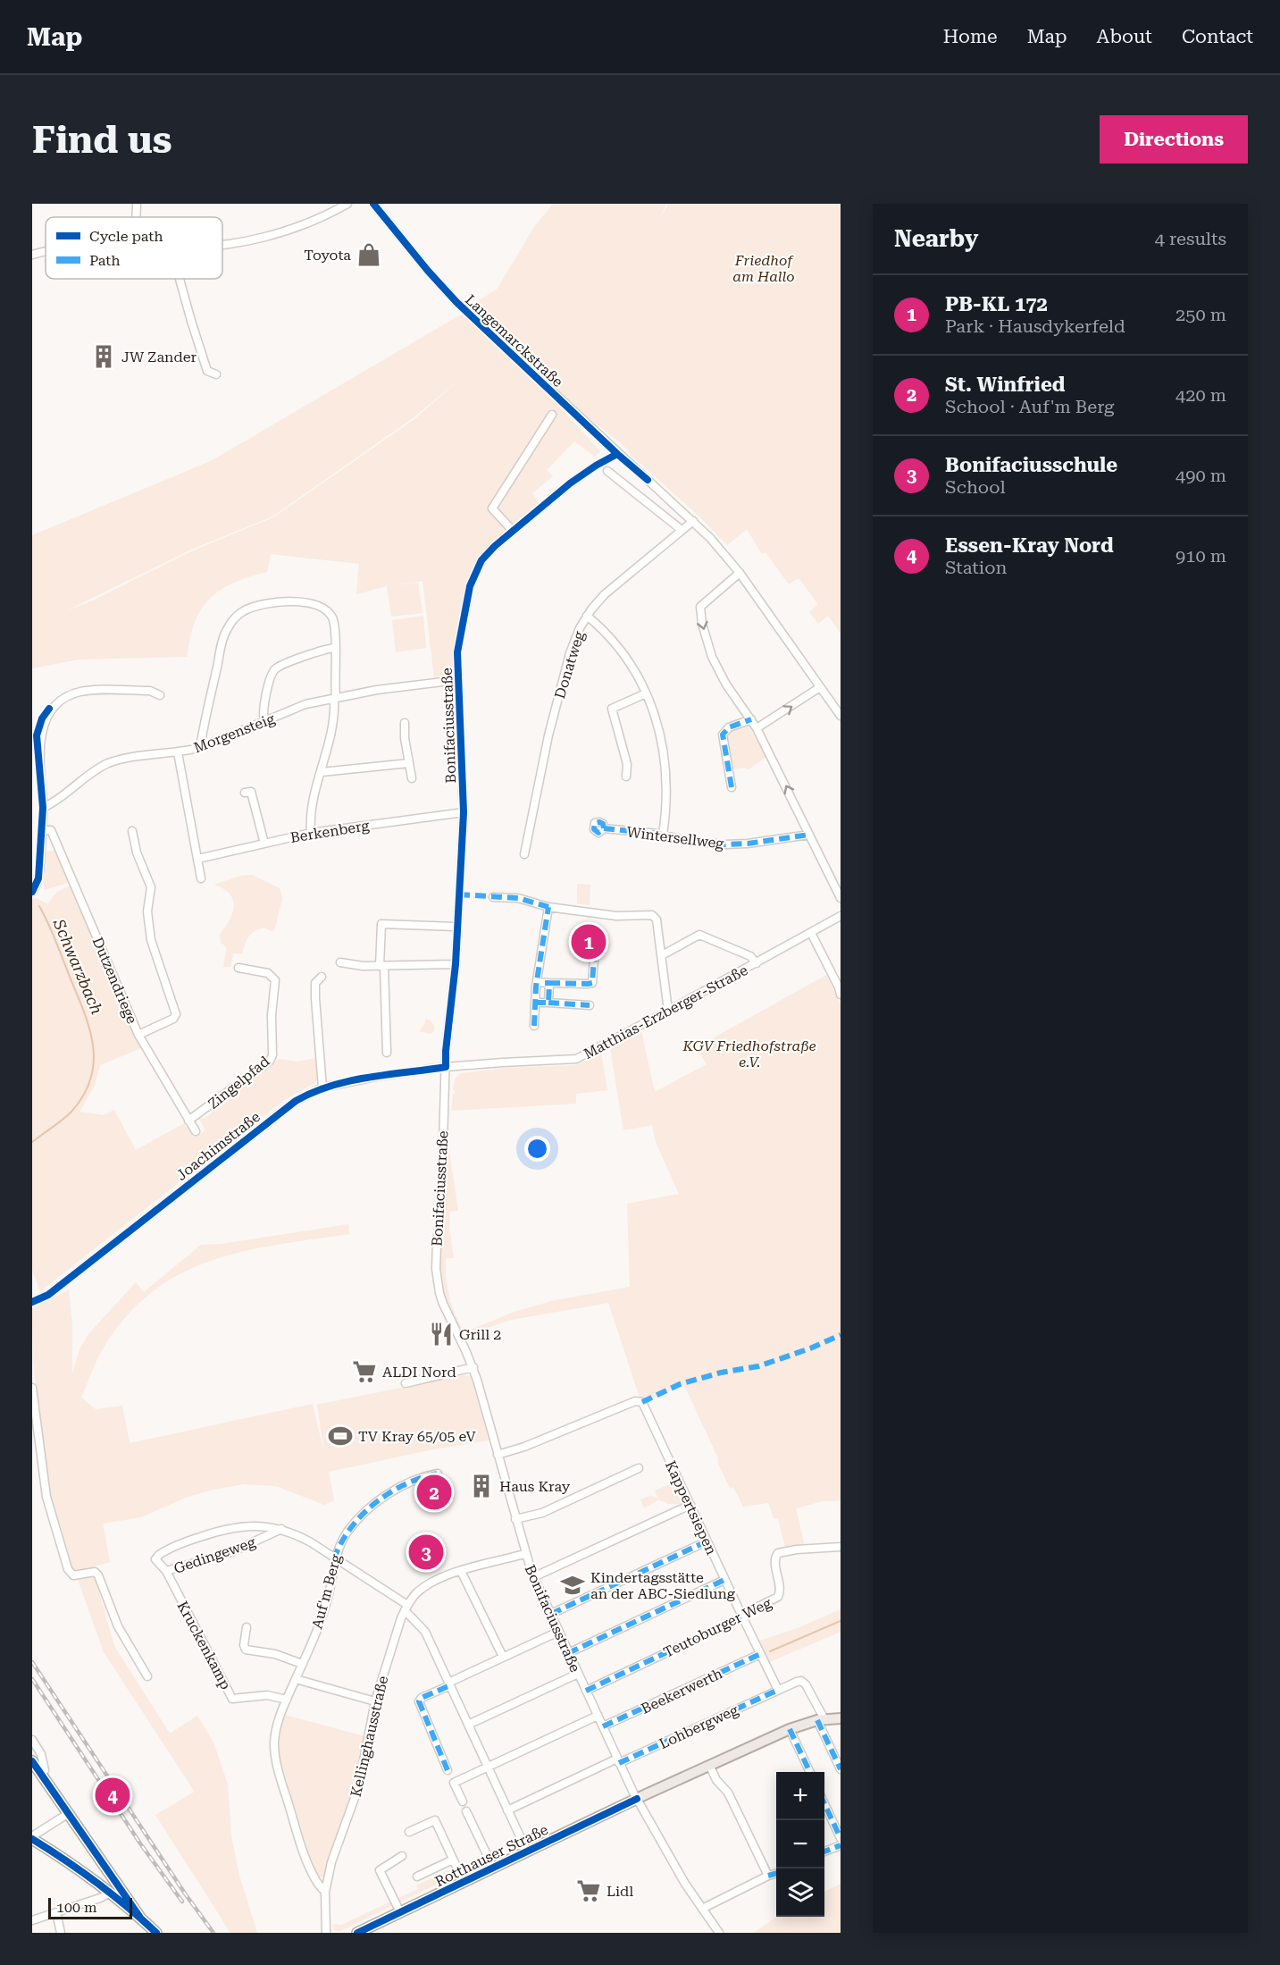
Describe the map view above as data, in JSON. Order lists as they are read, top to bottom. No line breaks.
{"streets":{"main road":["Rotthauser Straße"],"street":["Langemarckstraße","Donatweg","Bonifaciusstraße","Morgensteig","Berkenberg","Wintersellweg","Dutzendriege","Matthias-Erzberger-Straße","Zingelpfad","Joachimstraße","Kappertsiepen","Gedingeweg","Auf'm Berg","Teutoburger Weg","Kruckenkamp","Beekerwerth","Lohbergweg","Kellinghausstraße"]},"crossings":[["Langemarckstraße","Donatweg"],["Langemarckstraße","Bonifaciusstraße"],["Bonifaciusstraße","Morgensteig"],["Bonifaciusstraße","Berkenberg"],["Bonifaciusstraße","Matthias-Erzberger-Straße"],["Bonifaciusstraße","Joachimstraße"],["Bonifaciusstraße","Kappertsiepen"],["Bonifaciusstraße","Teutoburger Weg"],["Bonifaciusstraße","Beekerwerth"],["Bonifaciusstraße","Lohbergweg"],["Bonifaciusstraße","Kellinghausstraße"],["Bonifaciusstraße","Rotthauser Straße"],["Dutzendriege","Zingelpfad"],["Matthias-Erzberger-Straße","Joachimstraße"],["Kappertsiepen","Teutoburger Weg"],["Kappertsiepen","Beekerwerth"],["Kappertsiepen","Lohbergweg"],["Gedingeweg","Auf'm Berg"],["Gedingeweg","Kruckenkamp"],["Gedingeweg","Lohbergweg"],["Gedingeweg","Kellinghausstraße"],["Gedingeweg","Rotthauser Straße"],["Auf'm Berg","Kruckenkamp"],["Auf'm Berg","Kellinghausstraße"]],"water":["Schwarzbach"],"parks":["Friedhof am Hallo","KGV Friedhofstraße e.V."],"places":{"shop":["Toyota"],"building":["JW Zander","Haus Kray"],"restaurant":["Grill 2"],"supermarket":["ALDI Nord","Lidl"],"sports":["TV Kray 65/05 eV"],"school or university":["Kindertagsstätte an der ABC-Siedlung"]},"legend":["Cycle path","Path"],"scale_bar":"100 m","page":{"header":"Map","nav":["Home","Map","About","Contact"],"buttons":"Directions","title":"Find us","heading":["Nearby","4 results"],"list":[{"mark":"1","name":"PB-KL 172","note":"Park · Hausdykerfeld","value":"250 m"},{"mark":"2","name":"St. Winfried","note":"School · Auf'm Berg","value":"420 m"},{"mark":"3","name":"Bonifaciusschule","note":"School","value":"490 m"},{"mark":"4","name":"Essen-Kray Nord","note":"Station","value":"910 m"}],"pins":["1","2","3","4"],"map_buttons":["+","−"],"scale":"100 m"}}
